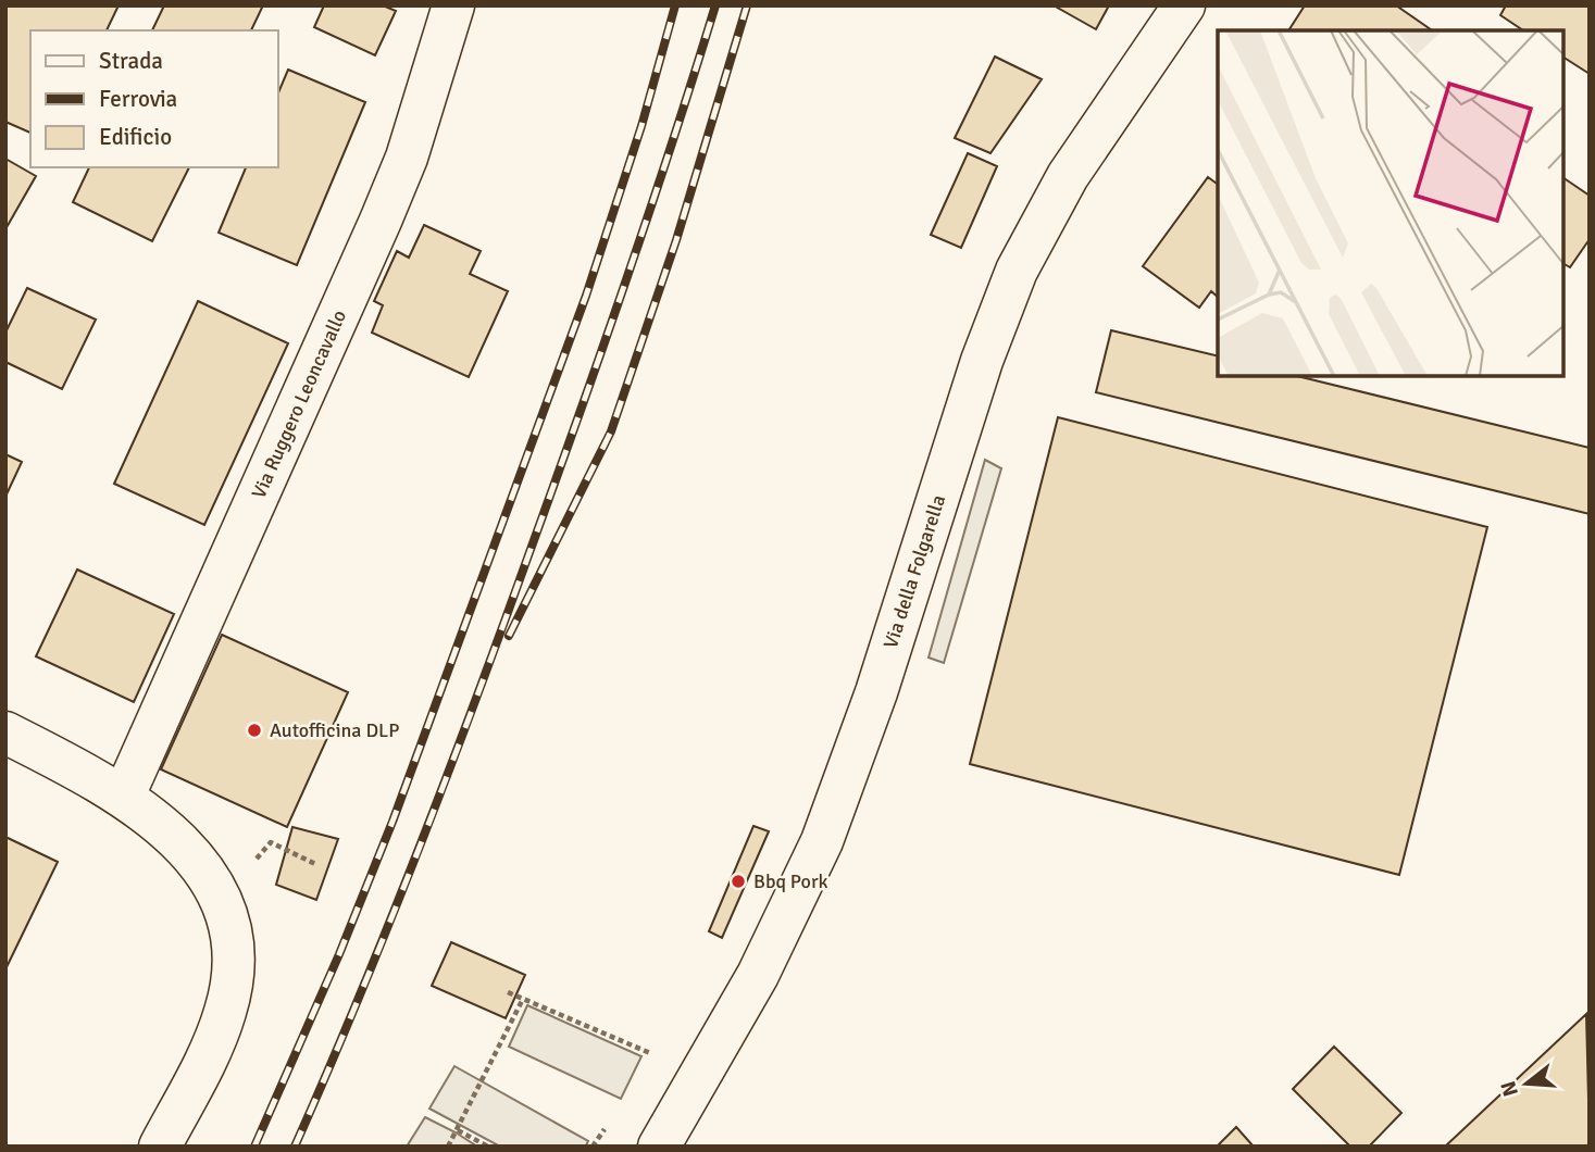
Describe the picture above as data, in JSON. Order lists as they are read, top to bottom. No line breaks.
{"streets":{"street":["Via Ruggero Leoncavallo","Via della Folgarella"]},"places":["Autofficina DLP","Bbq Pork"],"legend":["Strada","Ferrovia","Edificio"],"north":"left"}
